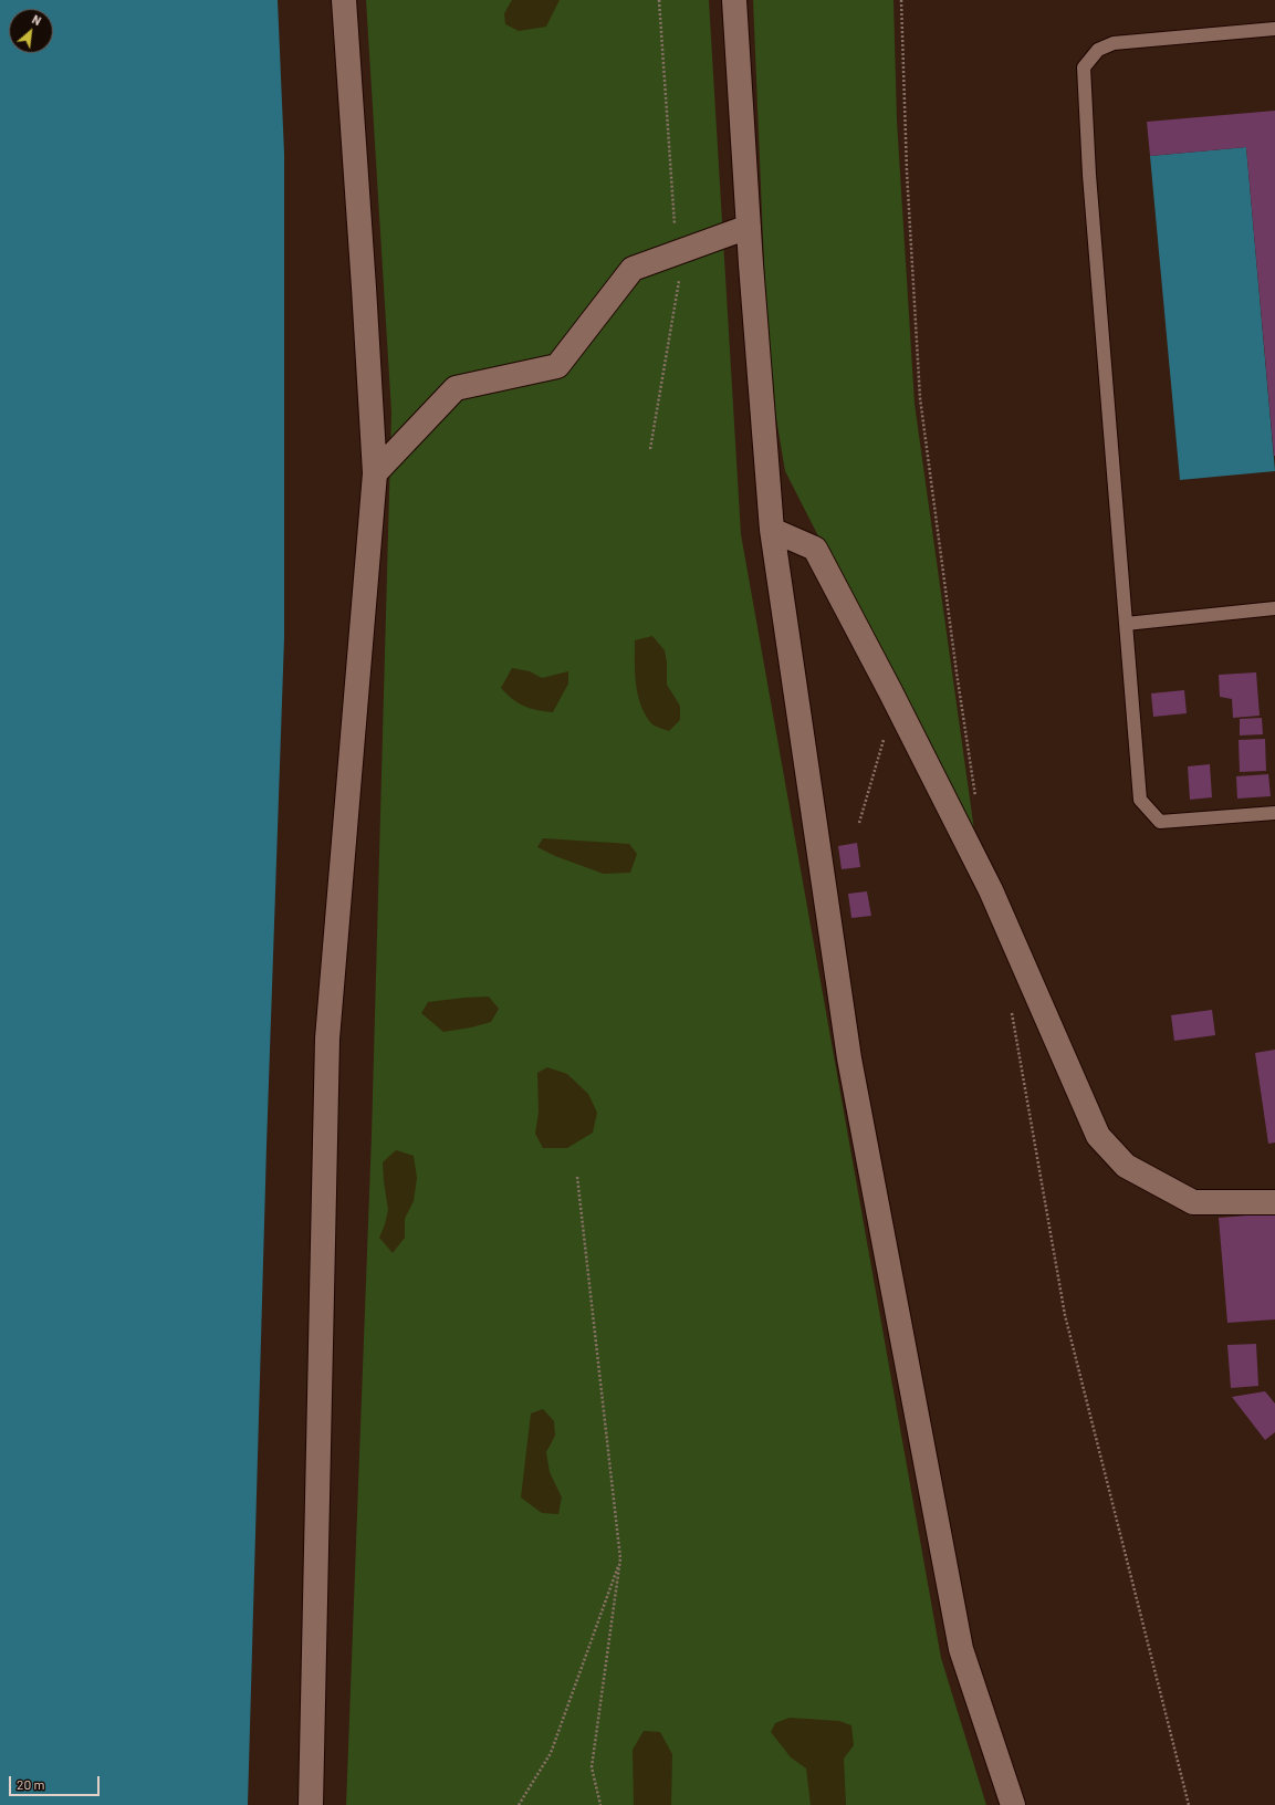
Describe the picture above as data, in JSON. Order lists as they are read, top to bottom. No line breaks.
{"scale_bar":"20 m","north":"top right"}
